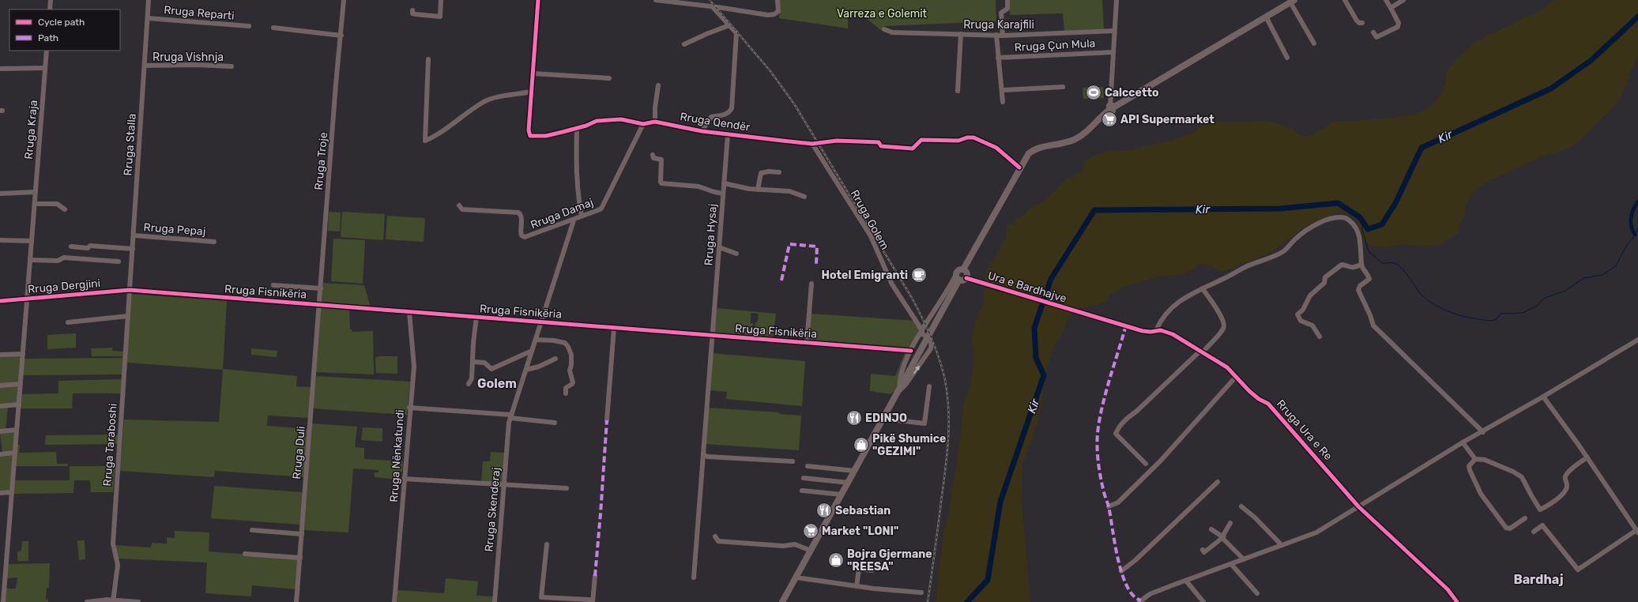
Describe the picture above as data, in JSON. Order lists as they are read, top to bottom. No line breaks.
{"streets":{"street":["Rruga Reparti","Rruga Karajfili","Rruga Çun Mula","Rruga Vishnja","Rruga Qendër","Rruga Kraja","Rruga Stalla","Rruga Troje","Rruga Damaj","Rruga Golem","Rruga Pepaj","Rruga Hysaj","Rruga Dergjini","Ura e Bardhajve","Rruga Fisnikëria","Rruga Ura e Re","Rruga Taraboshi","Rruga Duli","Rruga Nënkatundi","Rruga Skenderaj"]},"crossings":[["Rruga Reparti","Rruga Stalla"],["Rruga Vishnja","Rruga Stalla"],["Rruga Qendër","Rruga Damaj"],["Rruga Qendër","Rruga Golem"],["Rruga Qendër","Rruga Hysaj"],["Rruga Kraja","Rruga Dergjini"],["Rruga Stalla","Rruga Pepaj"],["Rruga Stalla","Rruga Dergjini"],["Rruga Stalla","Rruga Fisnikëria"],["Rruga Stalla","Rruga Taraboshi"],["Rruga Troje","Rruga Fisnikëria"],["Rruga Troje","Rruga Duli"],["Rruga Damaj","Rruga Skenderaj"],["Rruga Hysaj","Rruga Fisnikëria"],["Rruga Dergjini","Rruga Fisnikëria"],["Rruga Dergjini","Rruga Taraboshi"],["Ura e Bardhajve","Rruga Ura e Re"],["Rruga Fisnikëria","Rruga Taraboshi"],["Rruga Fisnikëria","Rruga Duli"],["Rruga Fisnikëria","Rruga Nënkatundi"],["Rruga Fisnikëria","Rruga Skenderaj"]],"districts":["Golem","Bardhaj"],"water":["Kir"],"parks":["Varreza e Golemit"],"places":{"sports":["Calccetto"],"supermarket":["API Supermarket","Market \"LONI\""],"cafe":["Hotel Emigranti"],"restaurant":["EDINJO","Sebastian"],"shop":["Pikë Shumice \"GEZIMI\"","Bojra Gjermane \"REESA\""]},"legend":["Cycle path","Path"]}
